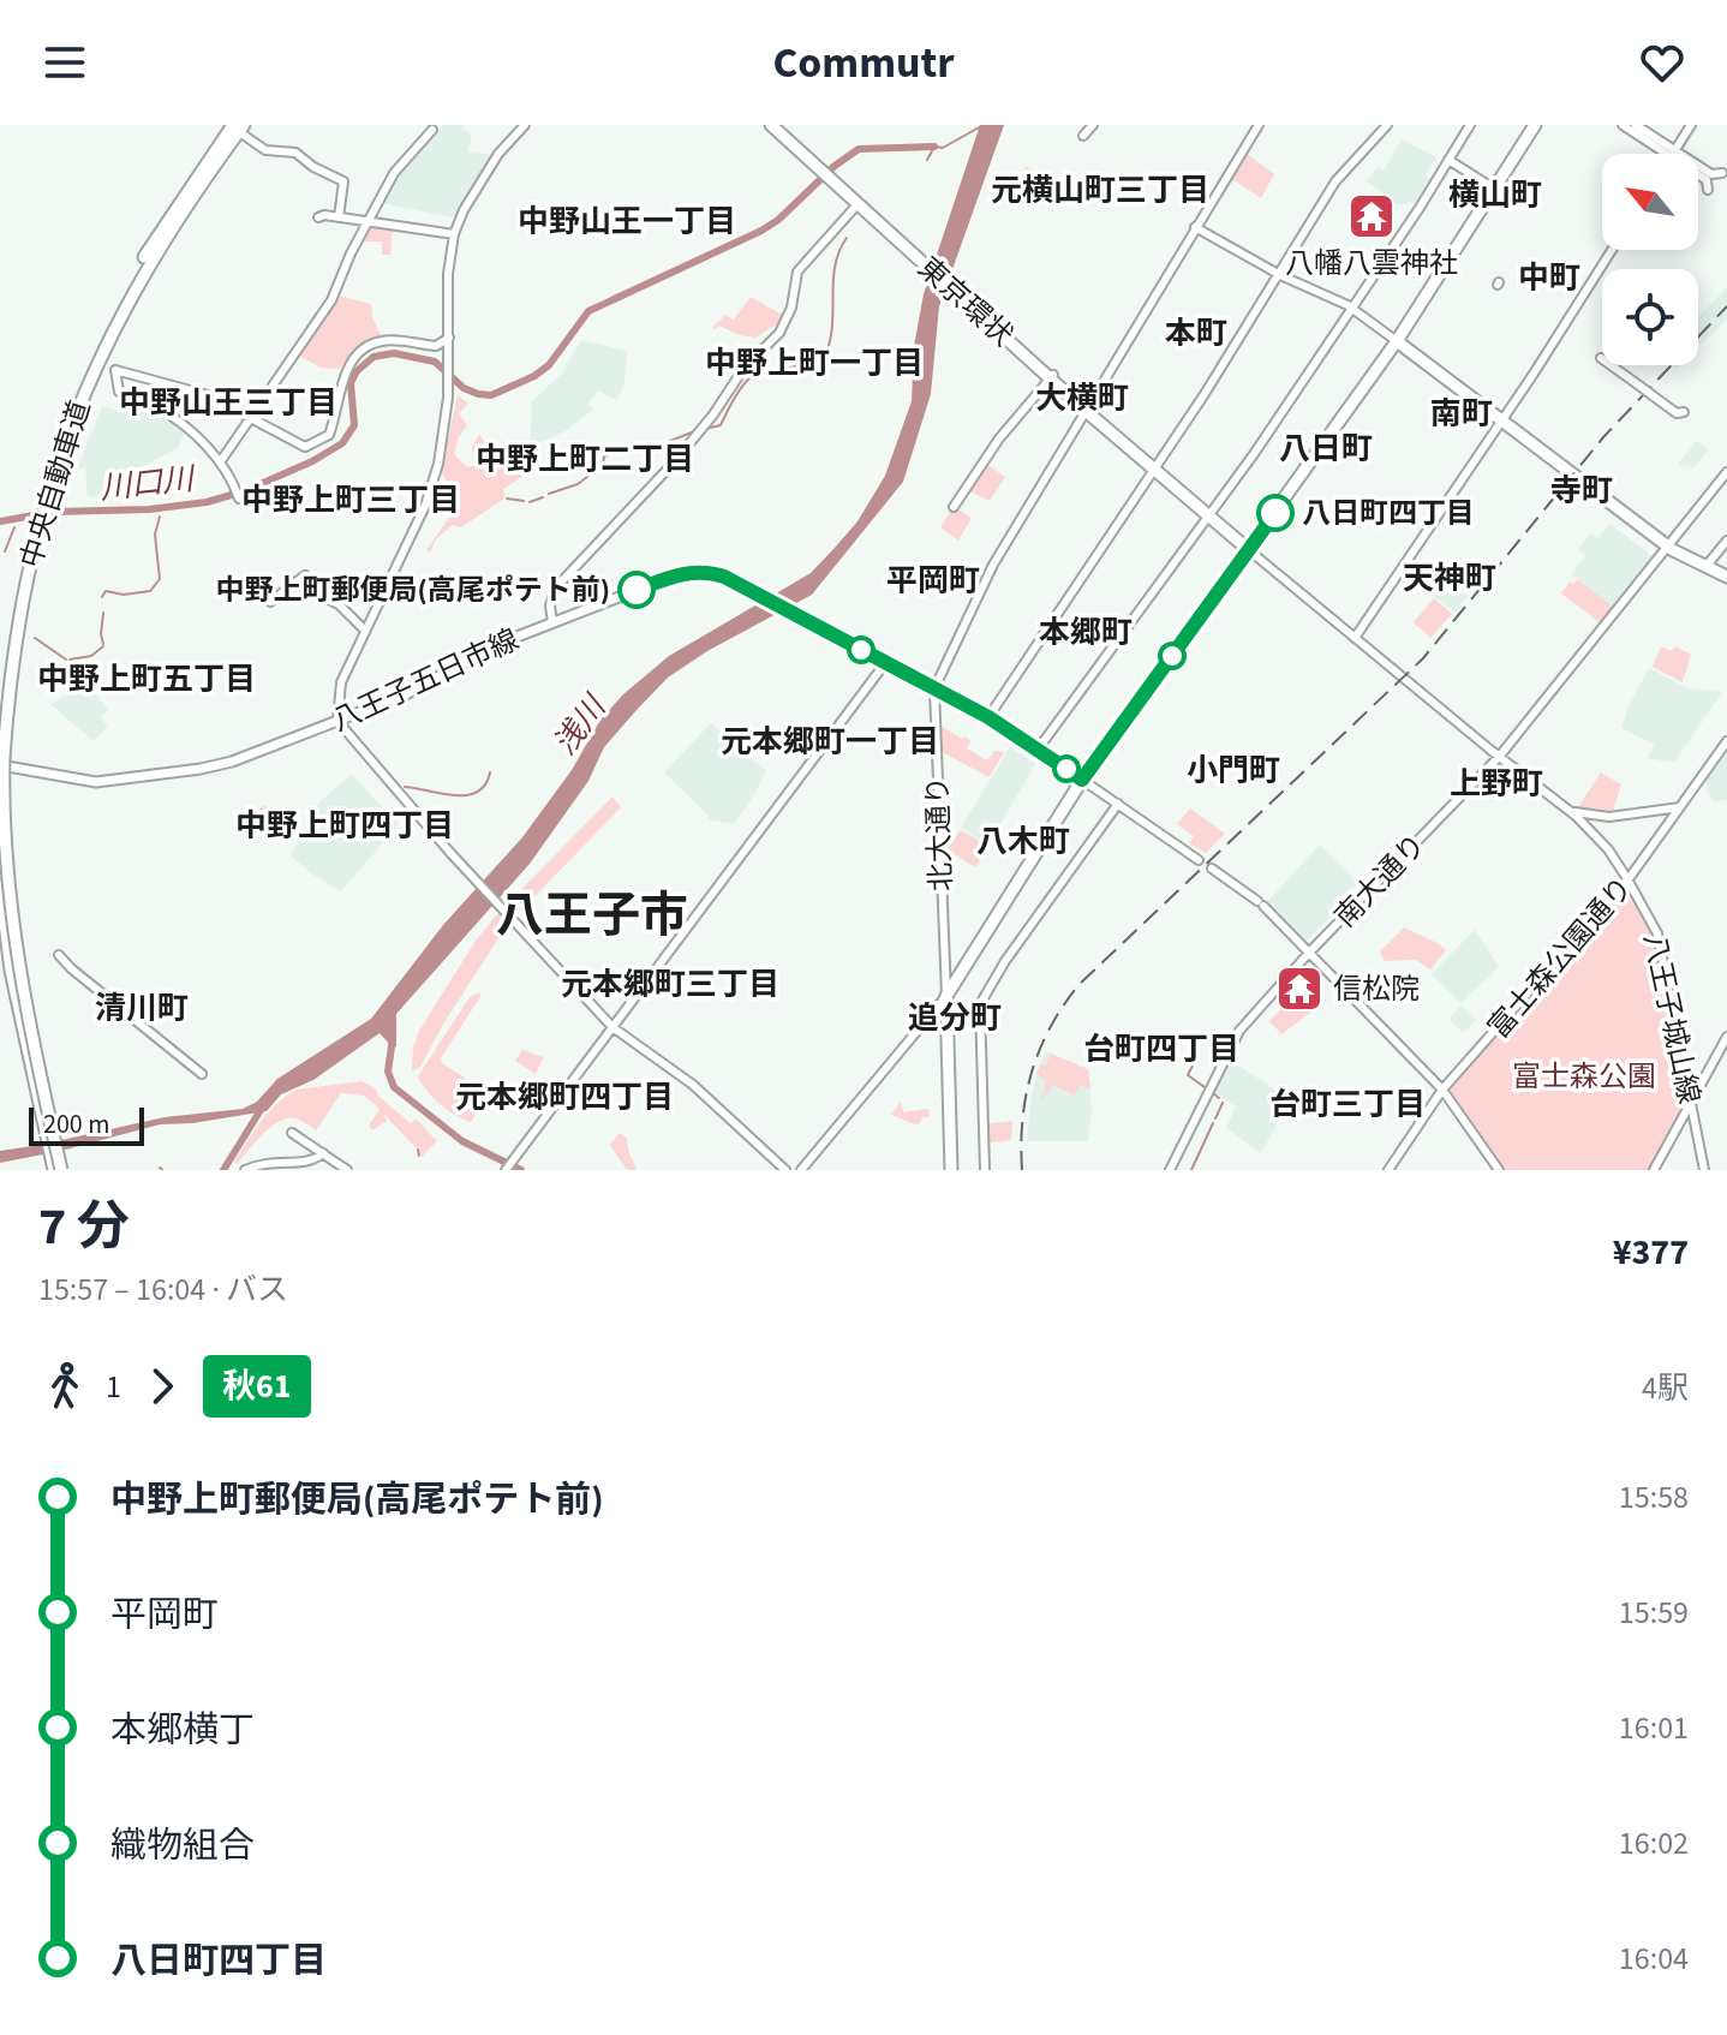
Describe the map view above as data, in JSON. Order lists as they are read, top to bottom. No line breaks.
{"streets":{"highway":["東京環状","中央自動車道"],"main road":["八王子五日市線"],"street":["北大通り","南大通り","富士森公園通り","八王子城山線"]},"crossings":[["東京環状","北大通り"],["中央自動車道","八王子五日市線"],["八王子五日市線","北大通り"],["富士森公園通り","八王子城山線"]],"districts":["元横山町三丁目","横山町","中野山王一丁目","中町","本町","中野上町一丁目","大横町","中野山王三丁目","南町","八日町","中野上町二丁目","寺町","中野上町三丁目","天神町","平岡町","本郷町","中野上町五丁目","元本郷町一丁目","小門町","上野町","中野上町四丁目","八木町","八王子市","元本郷町三丁目","清川町","追分町","台町四丁目","元本郷町四丁目","台町三丁目"],"water":["川口川","浅川"],"parks":["富士森公園"],"places":{"temple":["八幡八雲神社","信松院"],"other":["八日町四丁目","中野上町郵便局(高尾ポテト前)"]},"lines":["bus line 秋61"],"scale_bar":"200 m","north":"top left","page":{"header":"Commutr","scale":"200 m","heading":["7 分","15:57 – 16:04 · バス","¥377"],"legs":["1","秋61","4駅"],"list":[{"name":"中野上町郵便局(高尾ポテト前)","value":"15:58"},{"name":"平岡町","value":"15:59"},{"name":"本郷横丁","value":"16:01"},{"name":"織物組合","value":"16:02"},{"name":"八日町四丁目","value":"16:04"}]}}
